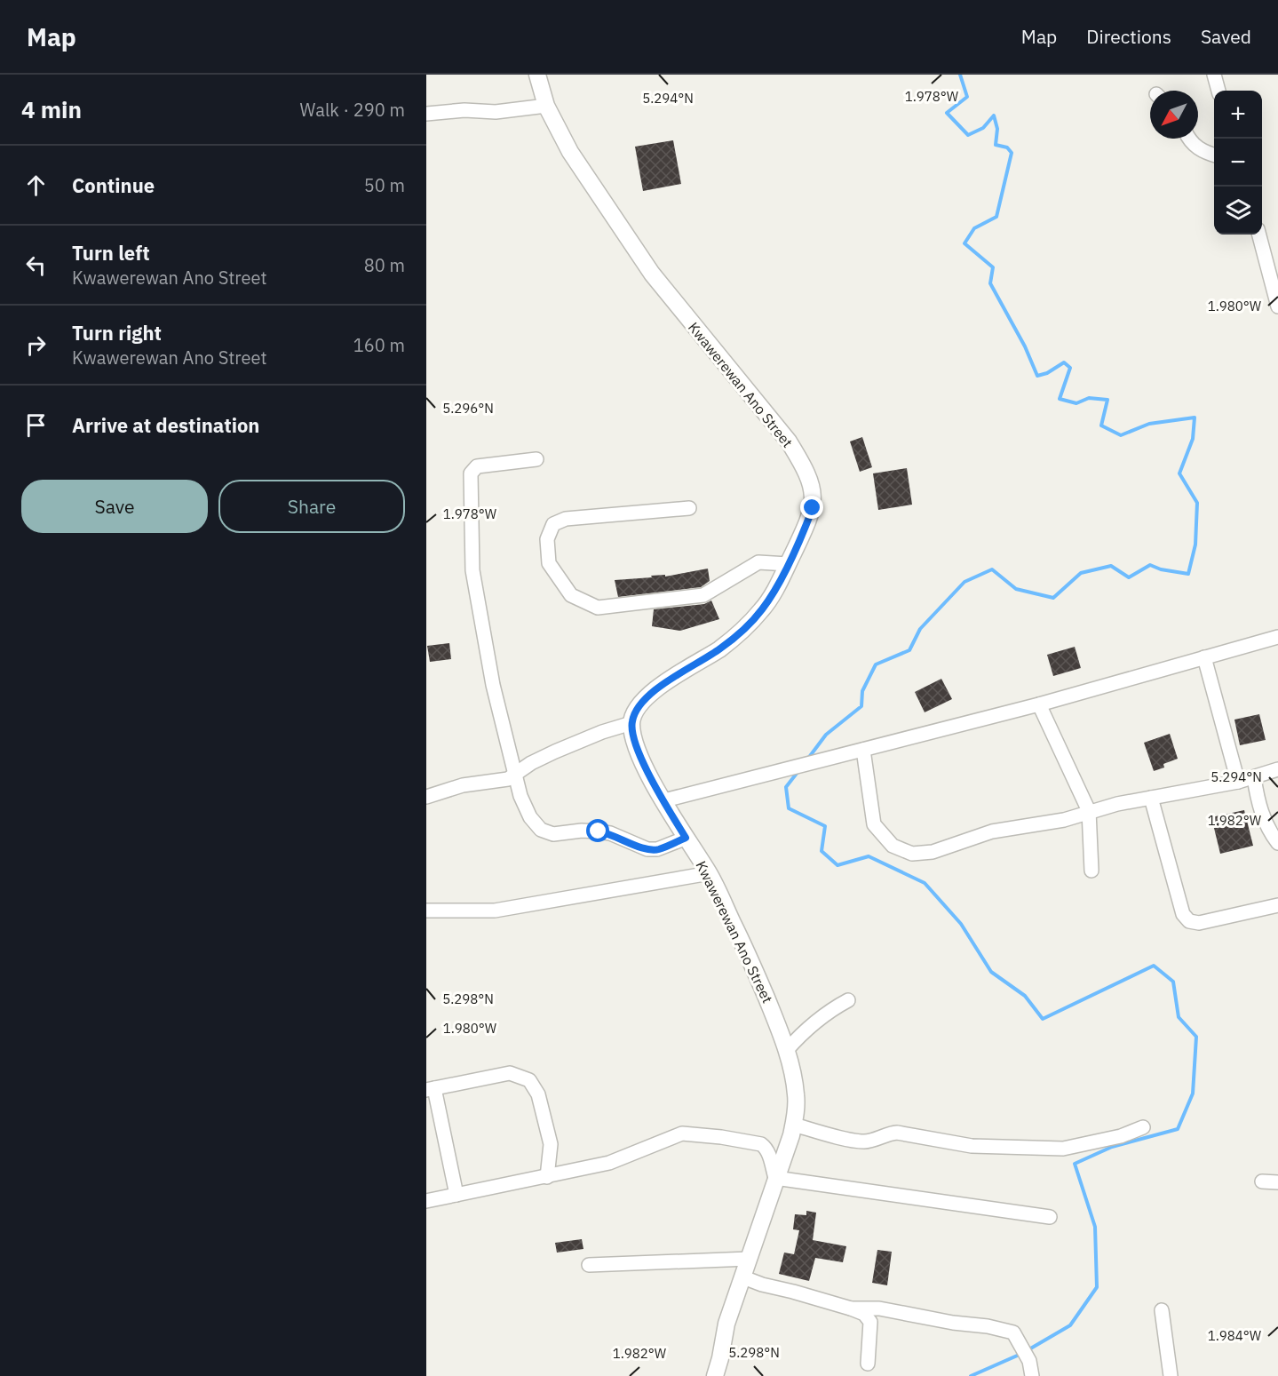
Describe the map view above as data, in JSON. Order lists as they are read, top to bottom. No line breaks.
{"streets":{"street":["Kwawerewan Ano Street"]},"north":"bottom left","page":{"header":"Map","nav":["Map","Directions","Saved"],"heading":["4 min","Walk · 290 m"],"map_buttons":["+","−"],"list":[["Continue","50 m"],["Turn left","Kwawerewan Ano Street","80 m"],["Turn right","Kwawerewan Ano Street","160 m"],"Arrive at destination"],"buttons":["Save","Share"]},"coordinates":["1.978°W","5.294°N","1.980°W","5.296°N","1.982°W","5.298°N","1.984°W"]}
